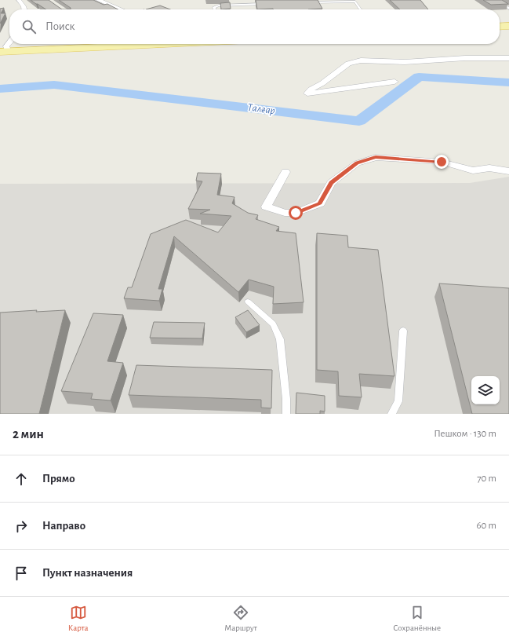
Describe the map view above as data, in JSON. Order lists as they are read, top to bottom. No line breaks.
{"water":["Талғар"],"page":{"search":"Поиск","heading":["2 мин","Пешком · 130 m"],"list":[["Прямо","70 m"],["Направо","60 m"],"Пункт назначения"],"nav":["Карта","Маршрут","Сохранённые"]}}
